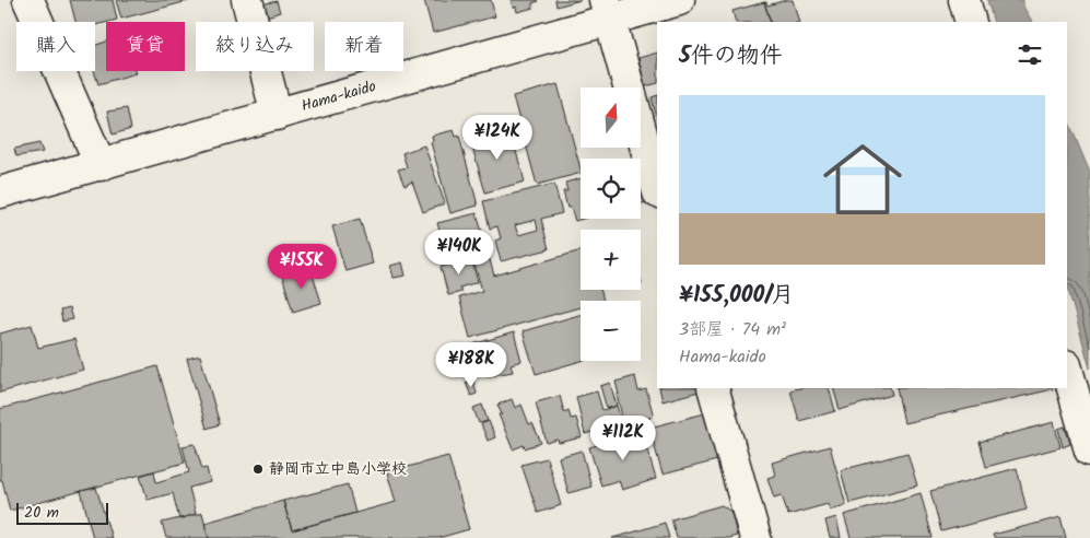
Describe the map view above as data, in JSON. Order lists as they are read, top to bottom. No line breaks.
{"streets":{"street":["Hama-kaido"]},"places":["静岡市立中島小学校"],"scale_bar":"20 m","north":"top","page":{"chip":["購入","賃貸","絞り込み","新着"],"heading":"5件の物件","map_buttons":["+","−"],"list":[{"name":"¥155,000/月","note":"3部屋 · 74 m² · Hama-kaido"}],"price":["¥124K","¥140K","¥155K","¥188K","¥112K"],"scale":"20 m"}}
